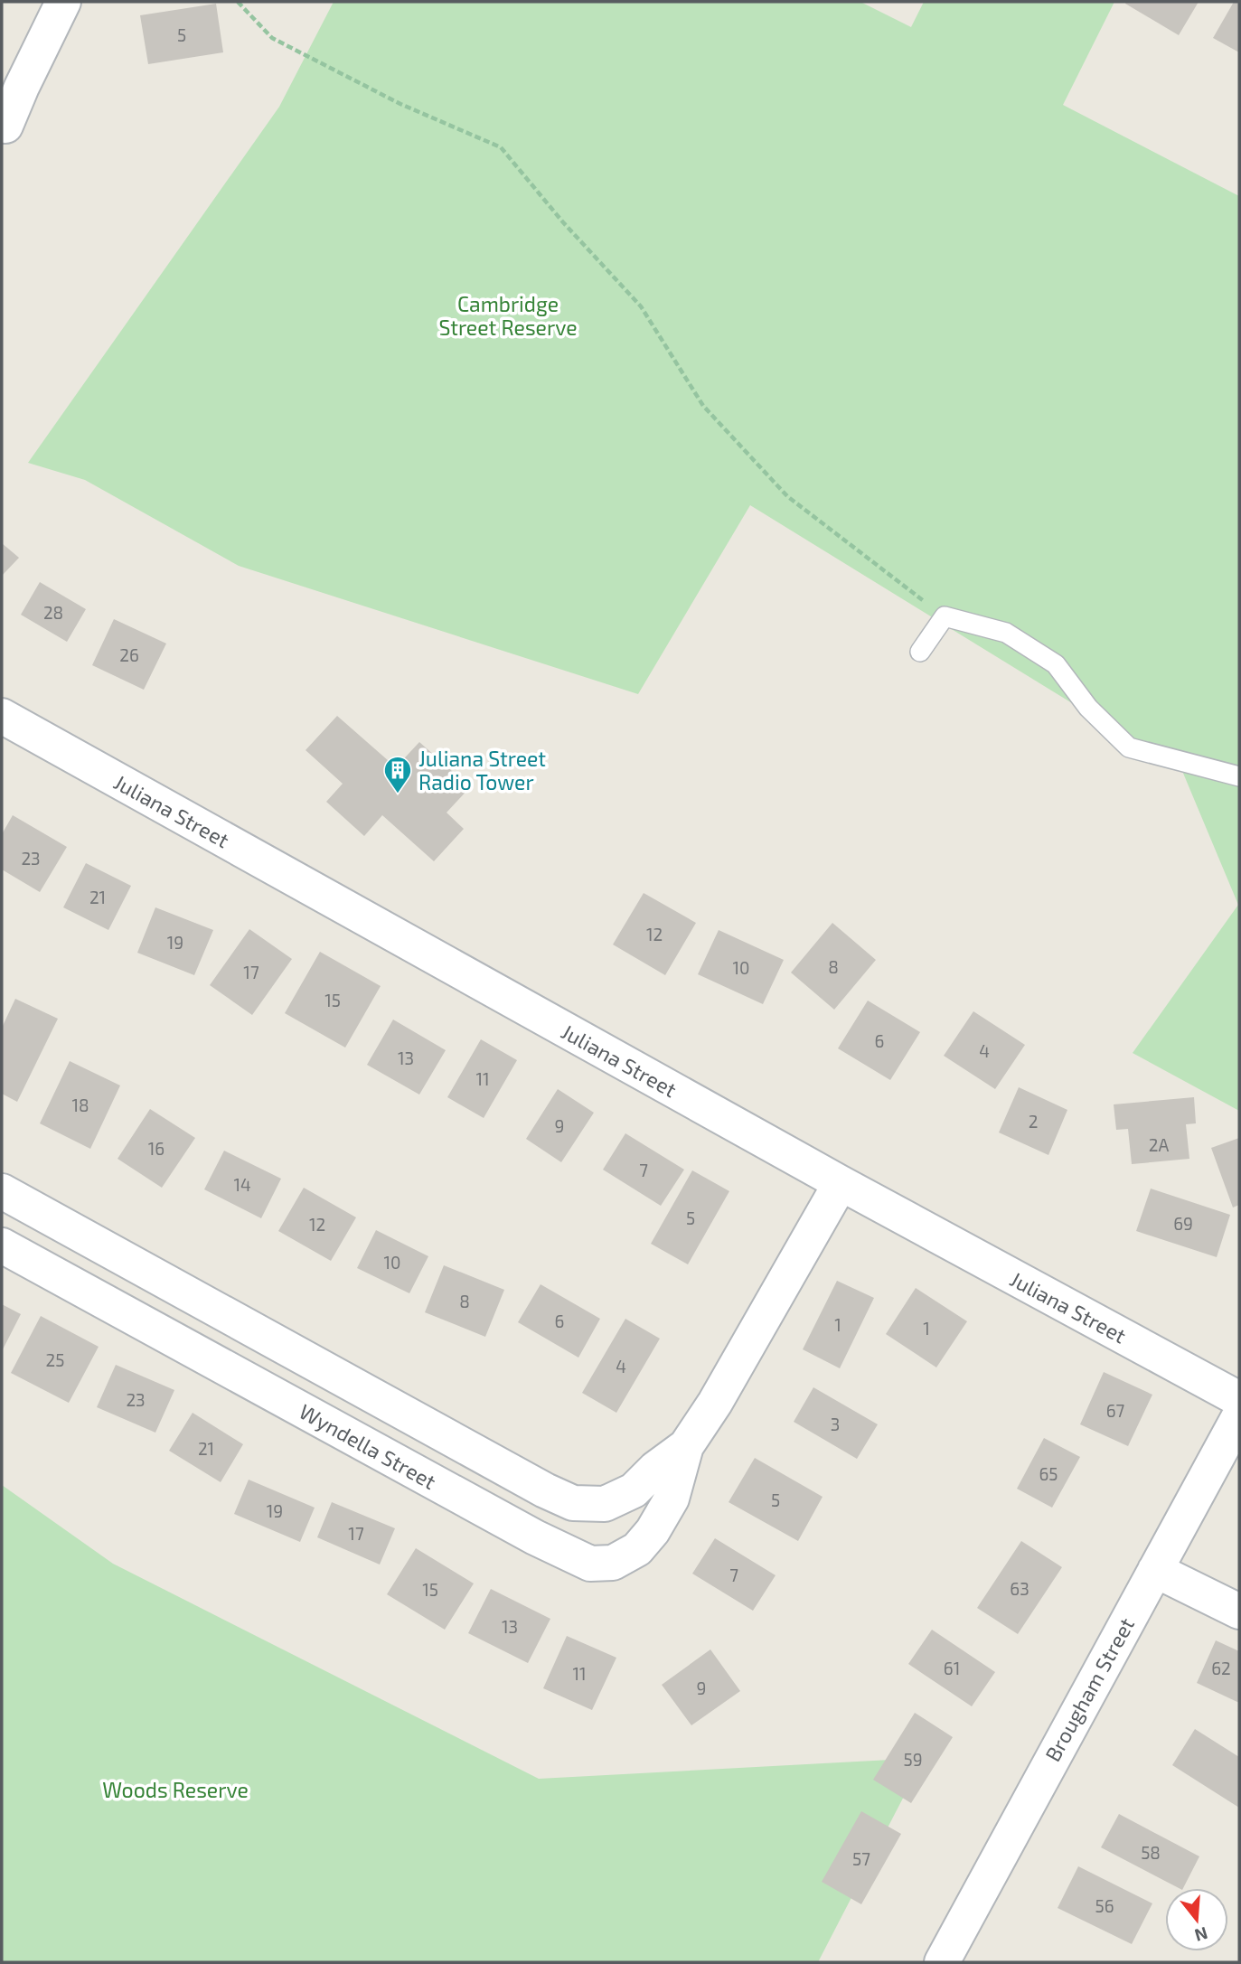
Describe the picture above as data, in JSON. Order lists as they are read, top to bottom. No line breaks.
{"streets":{"street":["Juliana Street","Wyndella Street","Brougham Street"]},"crossings":[["Juliana Street","Wyndella Street"]],"parks":["Cambridge Street Reserve","Woods Reserve"],"places":{"building":["Juliana Street Radio Tower"]},"house_numbers":["5","28","26","23","21","12","19","8","10","17","15","6","4","13","11","18","2","9","2A","16","7","14","5","69","12","10","8","6","1","1","25","4","23","67","3","21","65","5","19","17","7","63","15","13","61","62","11","9","59","58","57","56"],"north":"bottom"}
